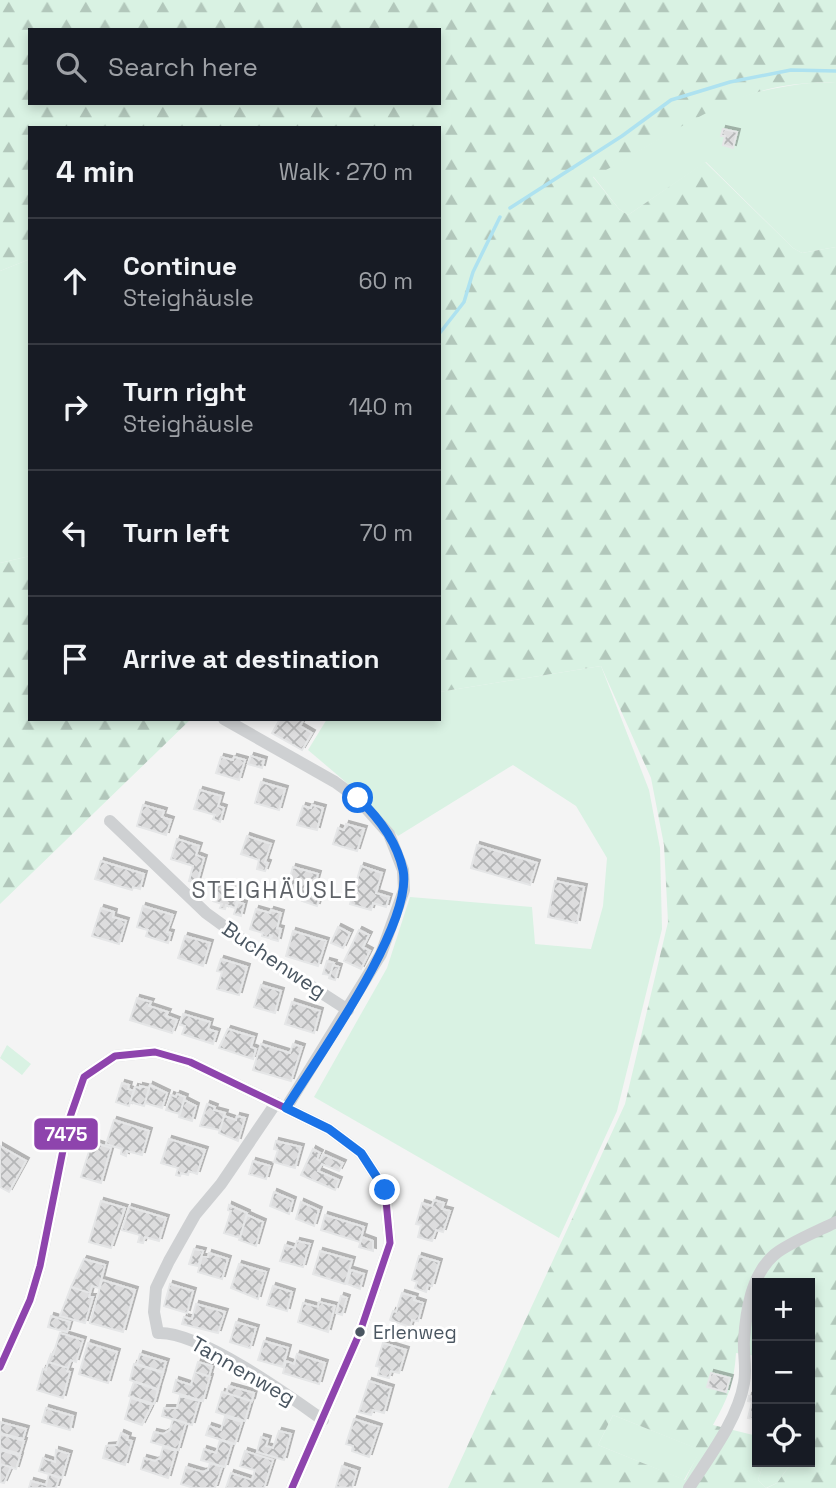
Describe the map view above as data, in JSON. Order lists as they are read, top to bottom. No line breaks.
{"streets":{"street":["Buchenweg","Tannenweg"]},"districts":["STEIGHÄUSLE"],"places":["Erlenweg"],"lines":["transit line 7475"],"page":{"search":"Search here","heading":["4 min","Walk · 270 m"],"list":[["Continue","Steighäusle","60 m"],["Turn right","Steighäusle","140 m"],["Turn left","70 m"],"Arrive at destination"],"map_buttons":["+","−"]}}
